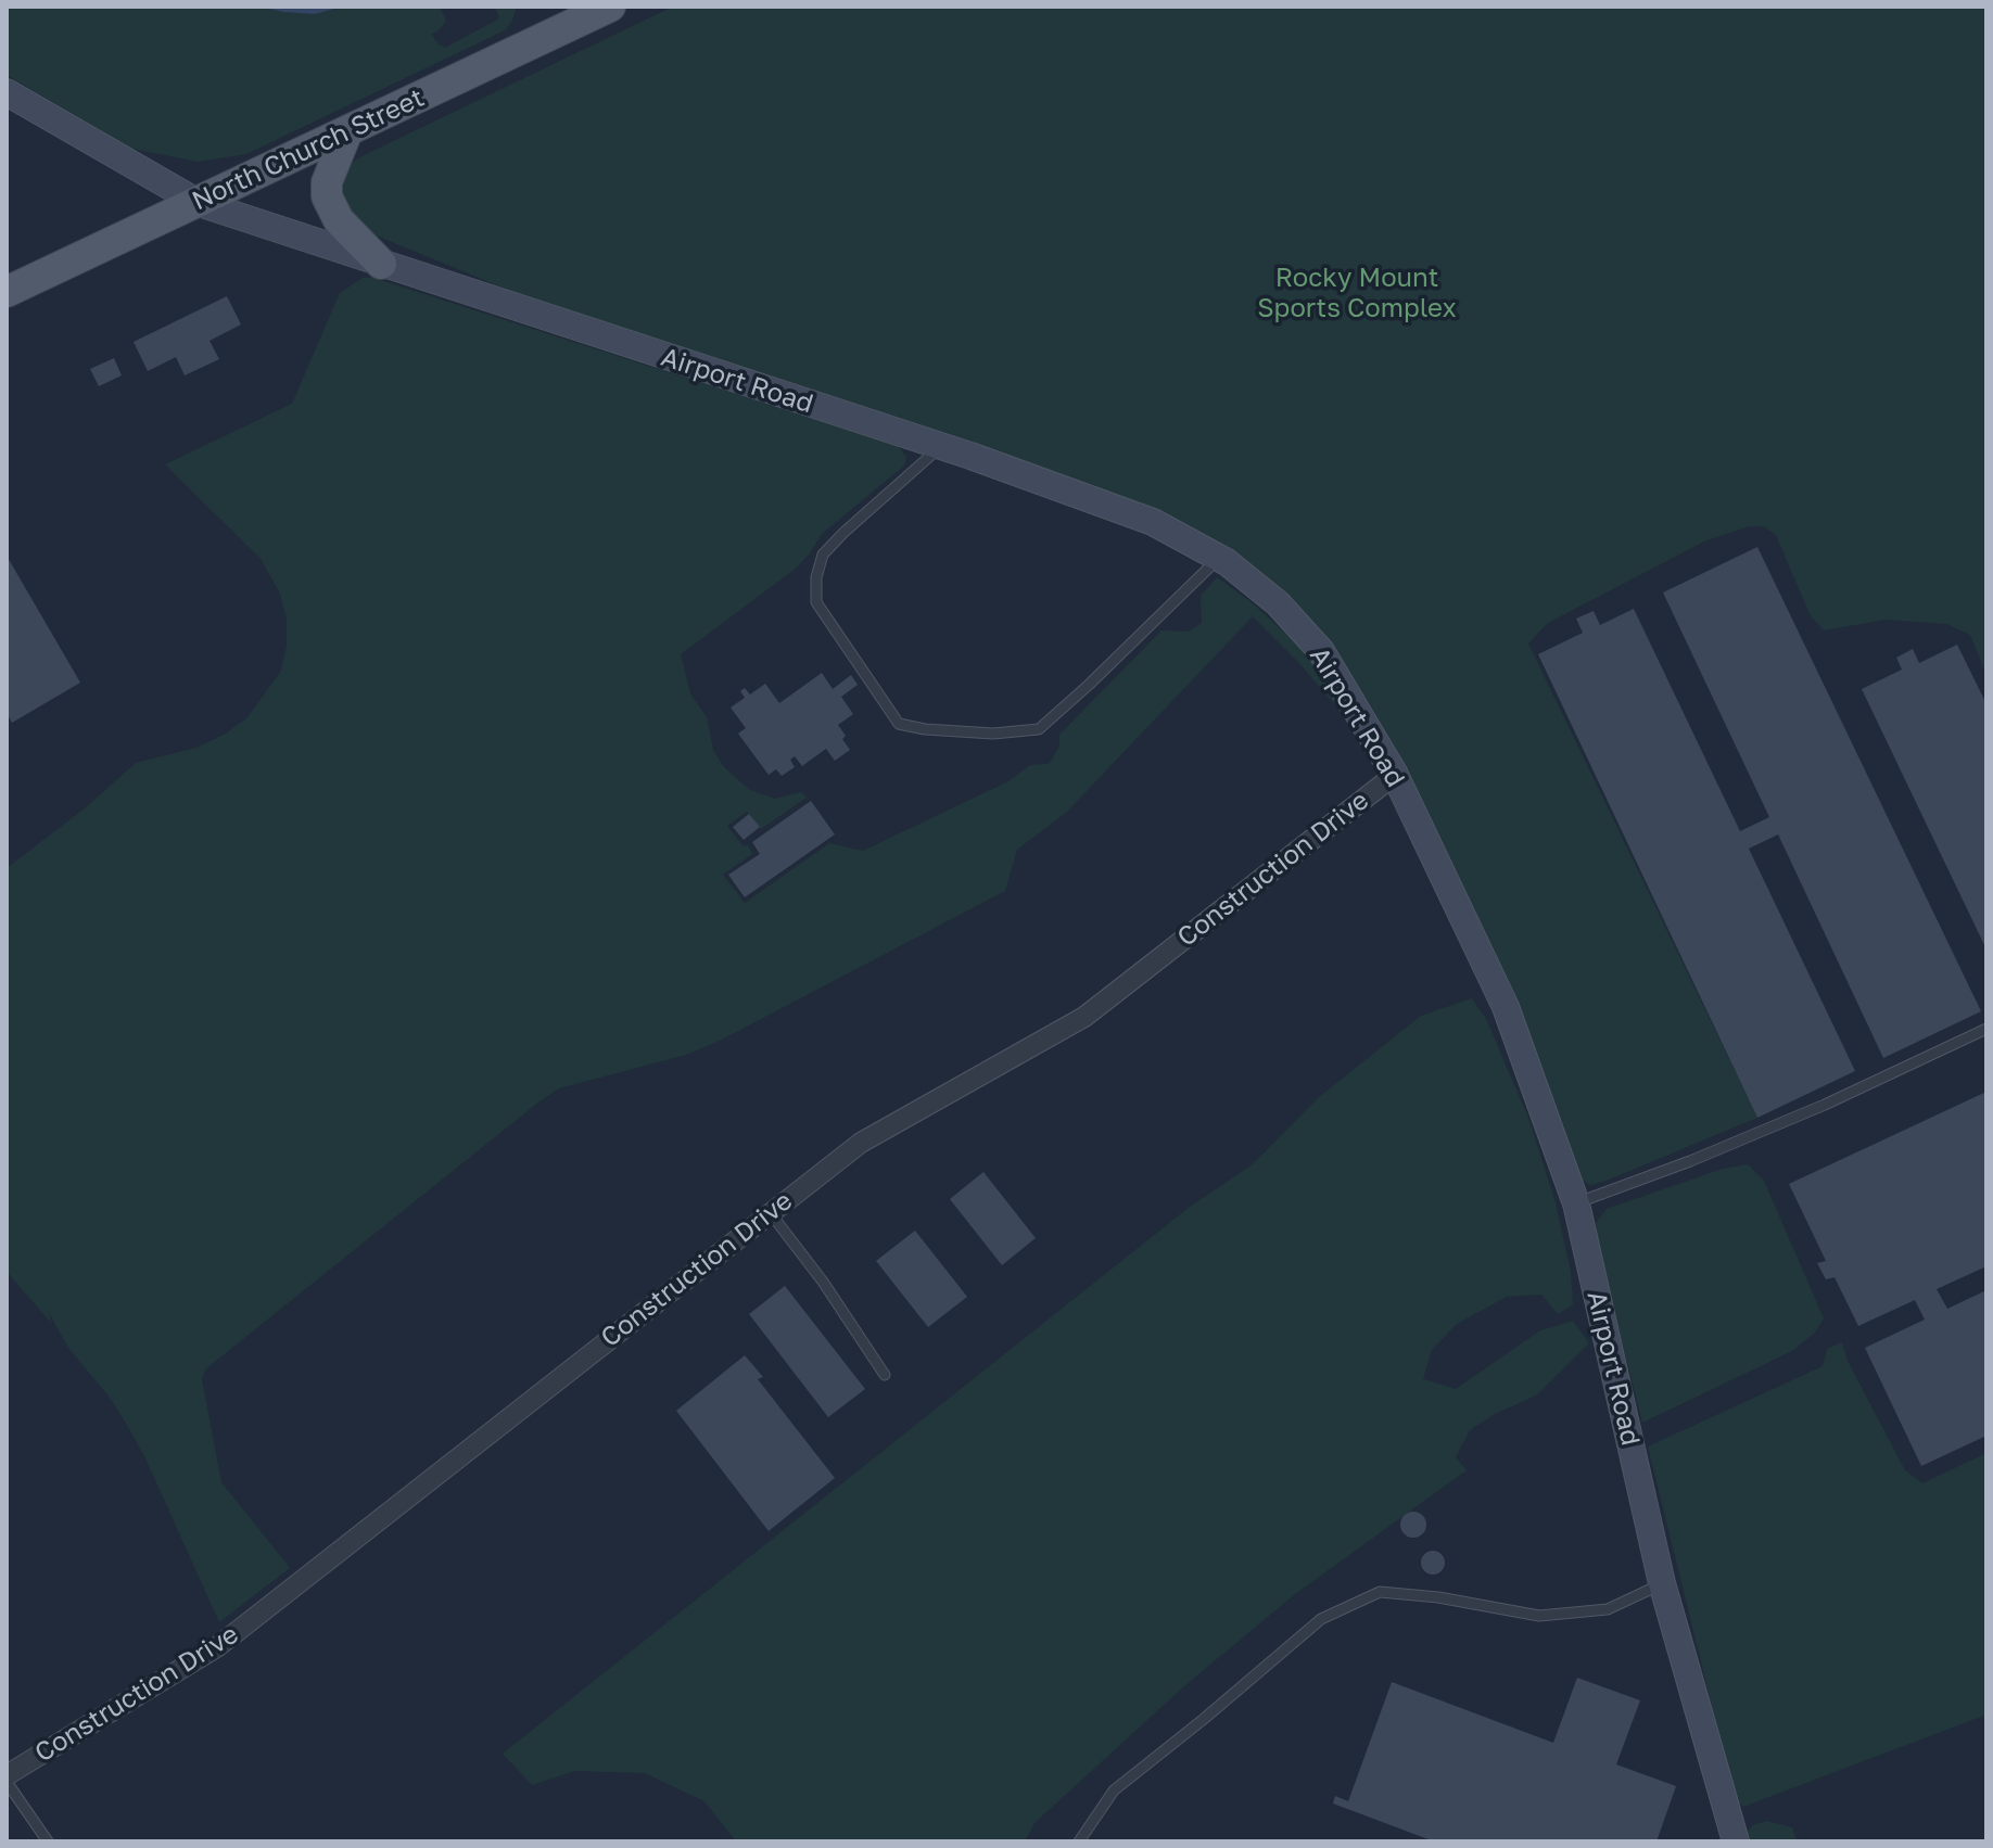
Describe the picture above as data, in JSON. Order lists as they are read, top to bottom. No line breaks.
{"streets":{"main road":["North Church Street","Airport Road"],"street":["Construction Drive"]},"crossings":[["North Church Street","Airport Road"],["Airport Road","Construction Drive"]],"parks":["Rocky Mount Sports Complex"]}
